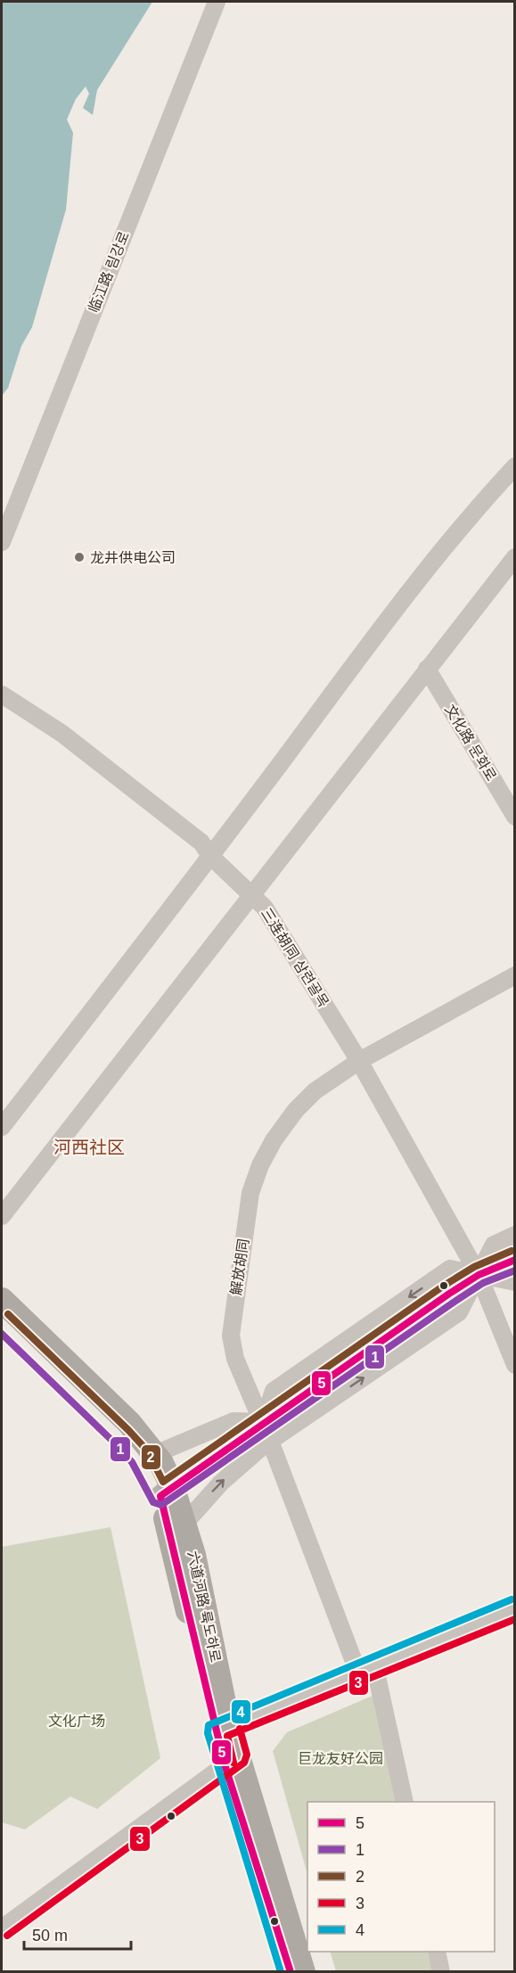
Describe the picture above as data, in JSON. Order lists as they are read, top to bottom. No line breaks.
{"streets":{"highway":["六道河路 륙도하로"],"street":["临江路 림강로","文化路 문화로","三连胡同 삼련골목","解放胡同"]},"crossings":[["三连胡同 삼련골목","解放胡同"]],"districts":["河西社区"],"parks":["文化广场","巨龙友好公园"],"places":["龙井供电公司"],"lines":["transit line 2","transit line 5","transit line 1","transit line 4","transit line 3"],"legend":["5","1","2","3","4"],"scale_bar":"50 m"}
